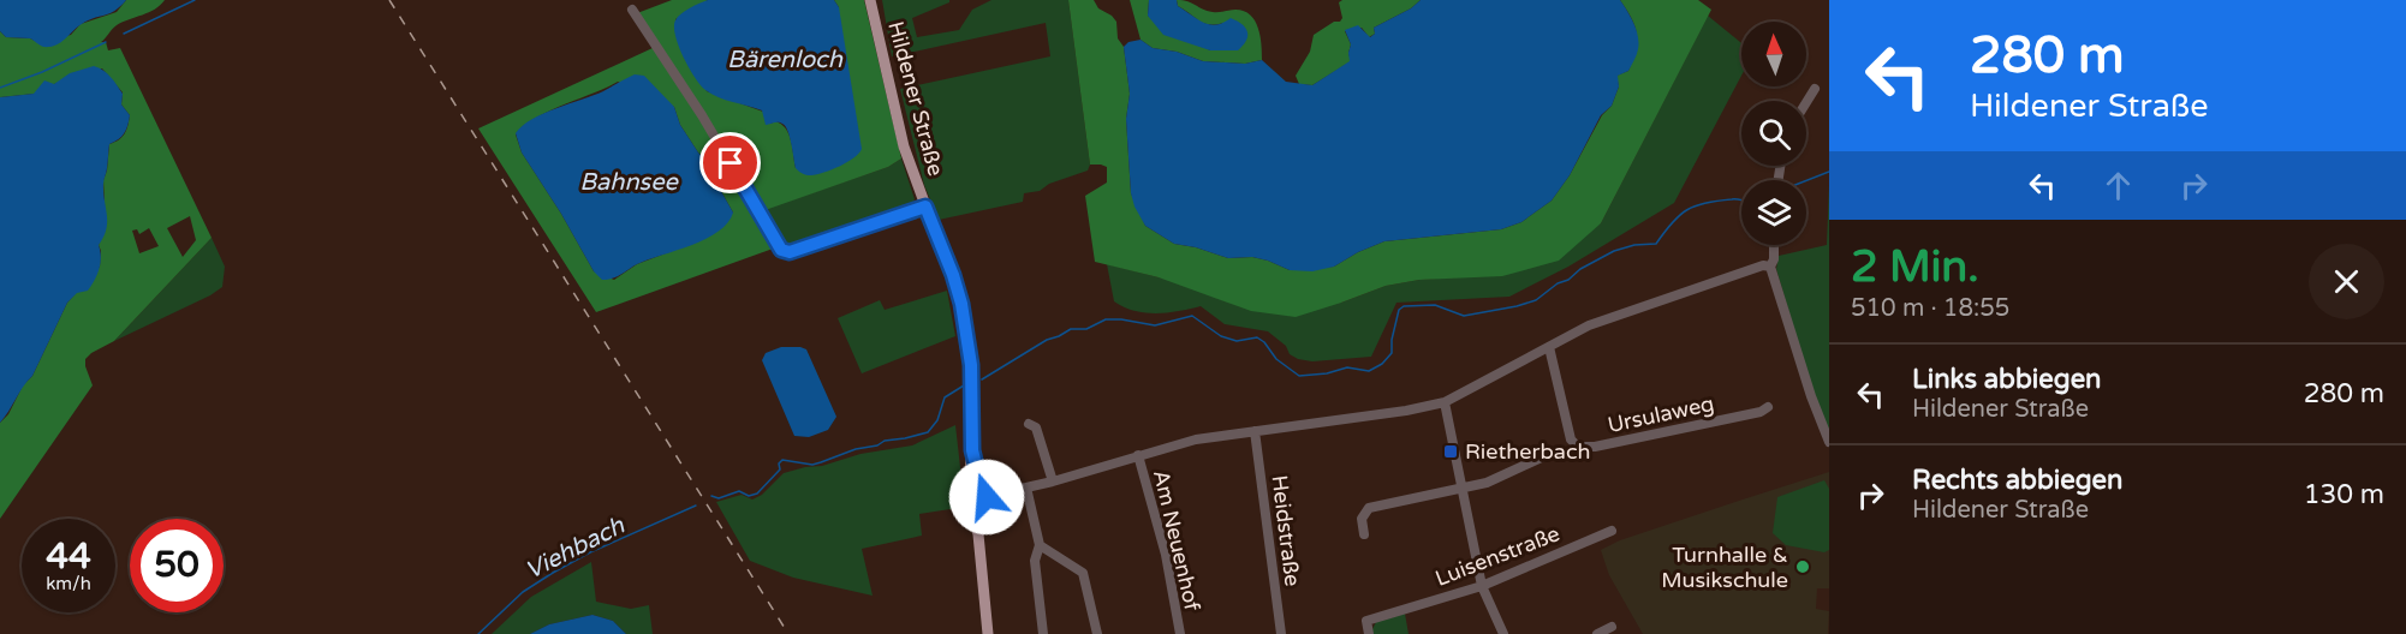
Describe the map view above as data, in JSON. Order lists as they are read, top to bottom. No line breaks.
{"streets":{"main road":["Hildener Straße"],"street":["Ursulaweg","Heidstraße","Am Neuenhof","Luisenstraße"]},"water":["Bärenloch","Bahnsee","Viehbach"],"places":{"transit":["Rietherbach"],"other":["Turnhalle & Musikschule"]},"north":"top","page":{"turn":["280 m","Hildener Straße"],"heading":["2 Min.","510 m · 18:55"],"list":[{"name":"Links abbiegen","note":"Hildener Straße","value":"280 m"},{"name":"Rechts abbiegen","note":"Hildener Straße","value":"130 m"}],"speed":"44 km/h","limit":"50"}}
